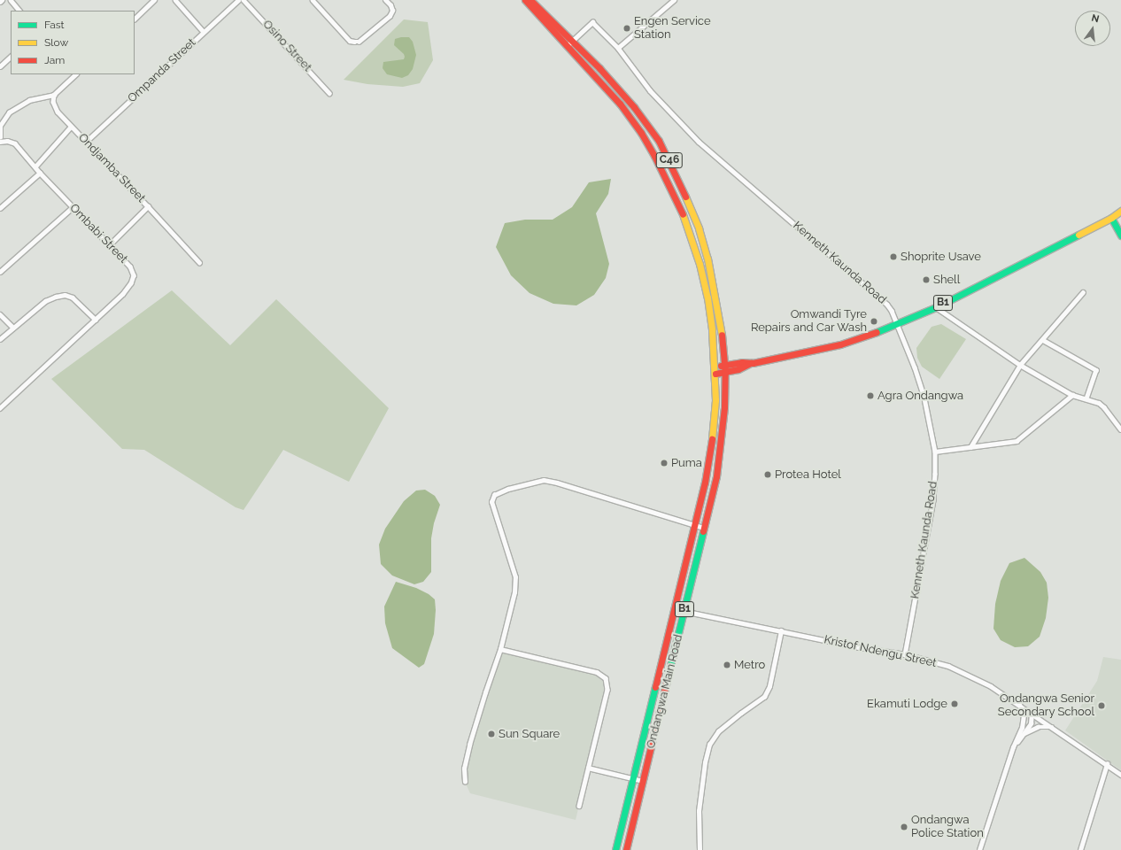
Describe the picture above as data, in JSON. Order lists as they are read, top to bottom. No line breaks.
{"streets":{"main road":["C46","B1","Ondangwa Main Road"],"street":["Osino Street","Ompanda Street","Ondjamba Street","Ombabi Street","Kenneth Kaunda Road","Kristof Ndengu Street"]},"crossings":[["Ompanda Street","Ondjamba Street"],["C46","Kenneth Kaunda Road"],["C46","B1"],["C46","Ondangwa Main Road"],["Kenneth Kaunda Road","B1"],["Kenneth Kaunda Road","Kristof Ndengu Street"],["B1","Ondangwa Main Road"],["Kristof Ndengu Street","Ondangwa Main Road"]],"places":["Engen Service Station","Shoprite Usave","Shell","Omwandi Tyre Repairs and Car Wash","Agra Ondangwa","Puma","Protea Hotel","Metro","Ekamuti Lodge","Ondangwa Senior Secondary School","Sun Square","Ondangwa Police Station"],"legend":["Fast","Slow","Jam"],"north":"top"}
